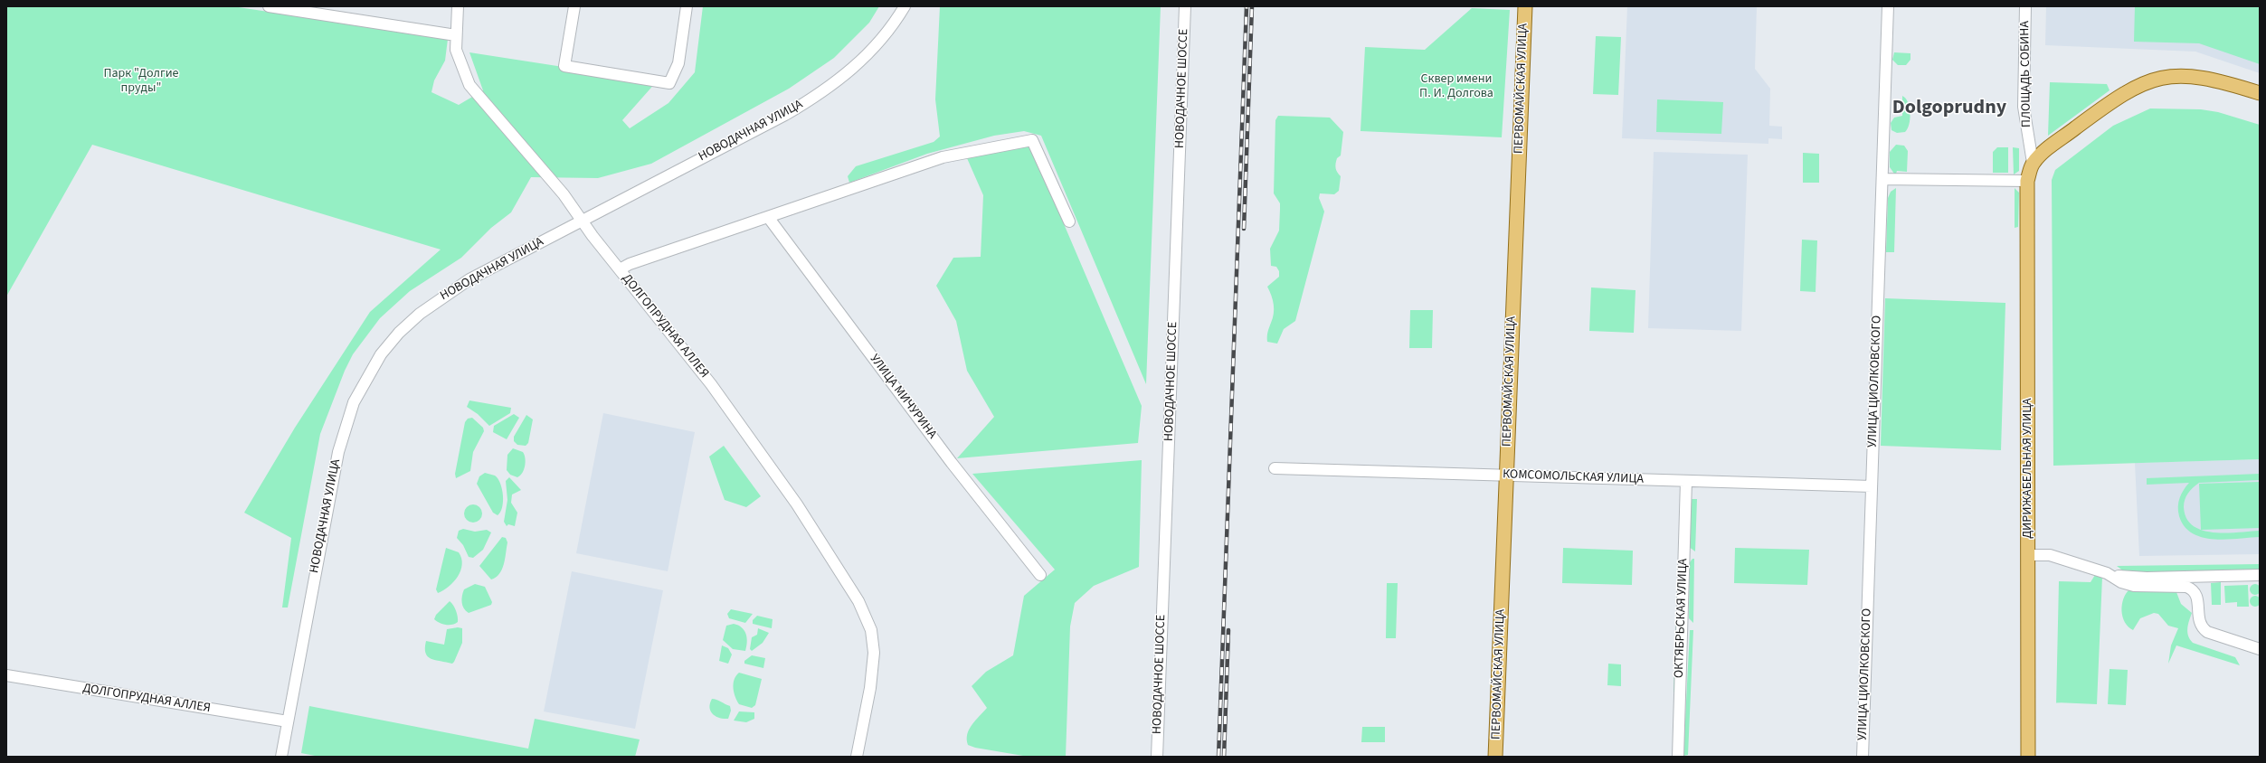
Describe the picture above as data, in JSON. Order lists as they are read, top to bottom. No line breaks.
{"streets":{"main road":["ПЕРВОМАЙСКАЯ УЛИЦА","ДИРИЖАБЕЛЬНАЯ УЛИЦА"],"street":["ПЛОЩАДЬ СОБИНА","НОВОДАЧНОЕ ШОССЕ","НОВОДАЧНАЯ УЛИЦА","ДОЛГОПРУДНАЯ АЛЛЕЯ","УЛИЦА ЦИОЛКОВСКОГО","УЛИЦА МИЧУРИНА","КОМСОМОЛЬСКАЯ УЛИЦА","ОКТЯБРЬСКАЯ УЛИЦА"]},"crossings":[["ПЛОЩАДЬ СОБИНА","ДИРИЖАБЕЛЬНАЯ УЛИЦА"],["ПЕРВОМАЙСКАЯ УЛИЦА","КОМСОМОЛЬСКАЯ УЛИЦА"],["НОВОДАЧНАЯ УЛИЦА","ДОЛГОПРУДНАЯ АЛЛЕЯ"],["УЛИЦА ЦИОЛКОВСКОГО","КОМСОМОЛЬСКАЯ УЛИЦА"],["КОМСОМОЛЬСКАЯ УЛИЦА","ОКТЯБРЬСКАЯ УЛИЦА"]],"districts":["Dolgoprudny"],"parks":["Парк \"Долгие пруды\"","Сквер имени П. И. Долгова"]}
